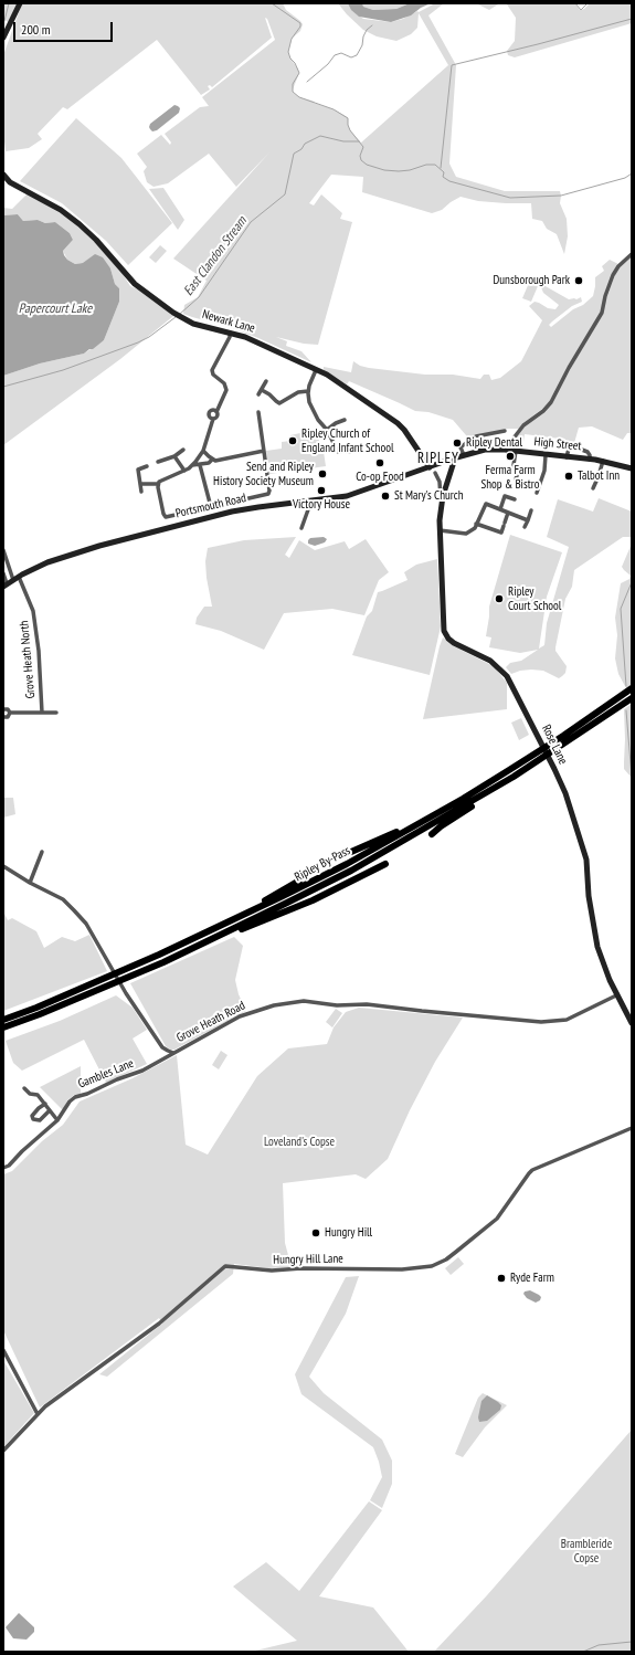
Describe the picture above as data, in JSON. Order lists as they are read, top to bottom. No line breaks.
{"streets":{"highway":["Ripley By-Pass"],"main road":["Newark Lane","High Street","Portsmouth Road","Rose Lane"],"street":["Grove Heath North","Grove Heath Road","Gambles Lane","Hungry Hill Lane"]},"crossings":[["Newark Lane","High Street"],["Newark Lane","Portsmouth Road"],["High Street","Portsmouth Road"],["High Street","Rose Lane"],["Portsmouth Road","Grove Heath North"],["Rose Lane","Grove Heath Road"],["Grove Heath Road","Gambles Lane"]],"districts":["RIPLEY"],"water":["East Clandon Stream","Papercourt Lake"],"parks":["Loveland's Copse","Brambleride Copse"],"places":["Dunsborough Park","Ripley Church of England Infant School","Ripley Dental","Ferma Farm Shop & Bistro","Co-op Food","Send and Ripley History Society Museum","Talbot Inn","Victory House","St Mary's Church","Ripley Court School","Hungry Hill","Ryde Farm"],"scale_bar":"200 m"}
